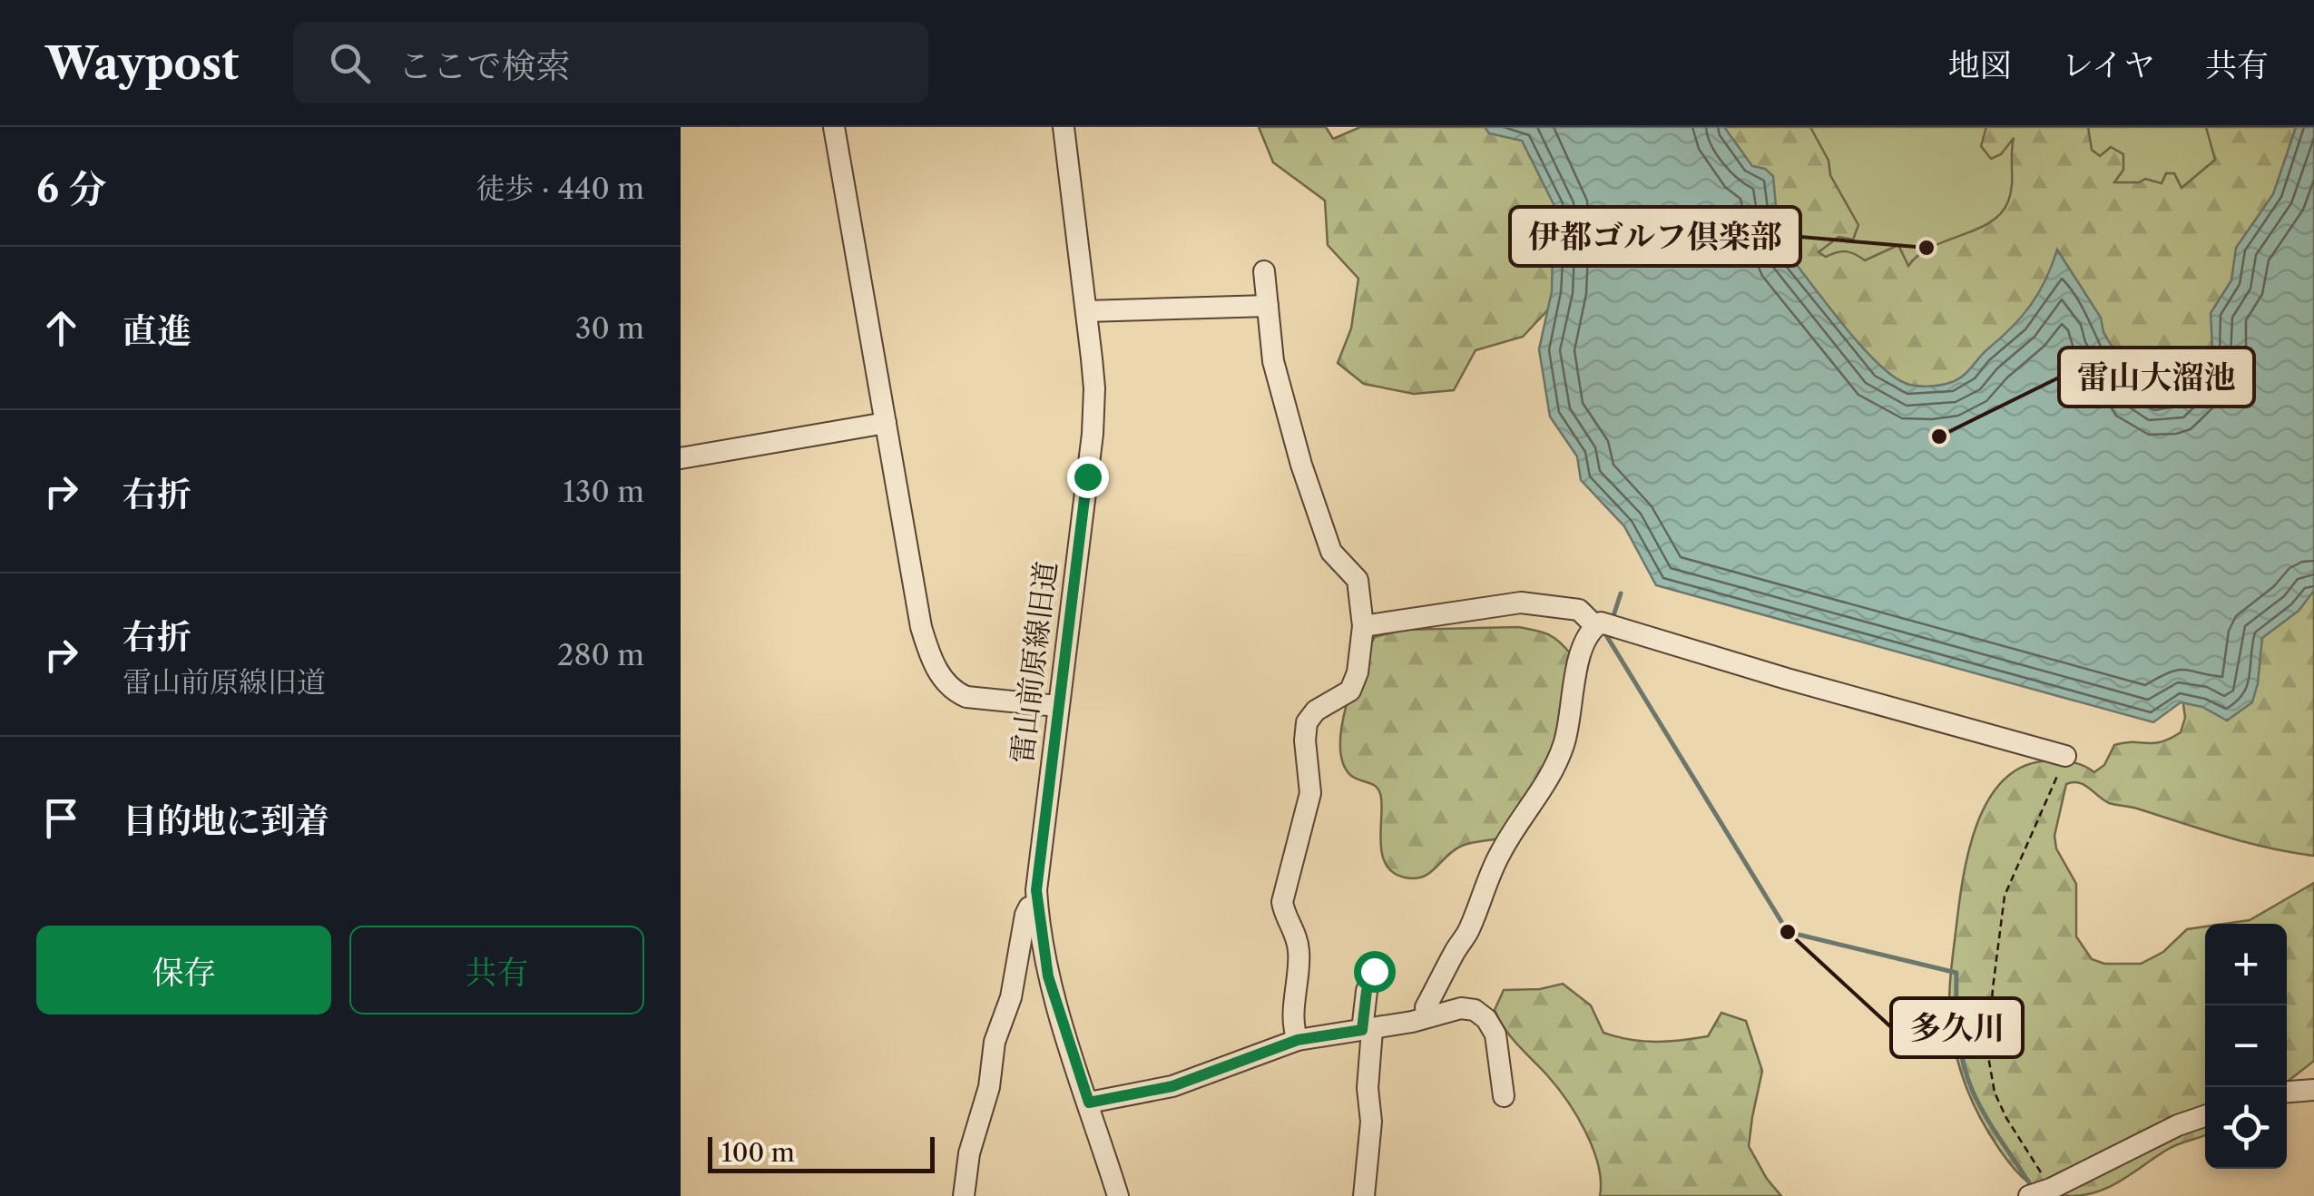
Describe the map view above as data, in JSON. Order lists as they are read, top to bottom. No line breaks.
{"streets":{"street":["雷山前原線旧道"]},"places":["伊都ゴルフ倶楽部","雷山大溜池","多久川"],"scale_bar":"100 m","page":{"header":"Waypost","search":"ここで検索","nav":["地図","レイヤ","共有"],"heading":["6 分","徒歩 · 440 m"],"list":[["直進","30 m"],["右折","130 m"],["右折","雷山前原線旧道","280 m"],"目的地に到着"],"buttons":["保存","共有"],"map_buttons":["+","−"],"scale":"100 m"}}
